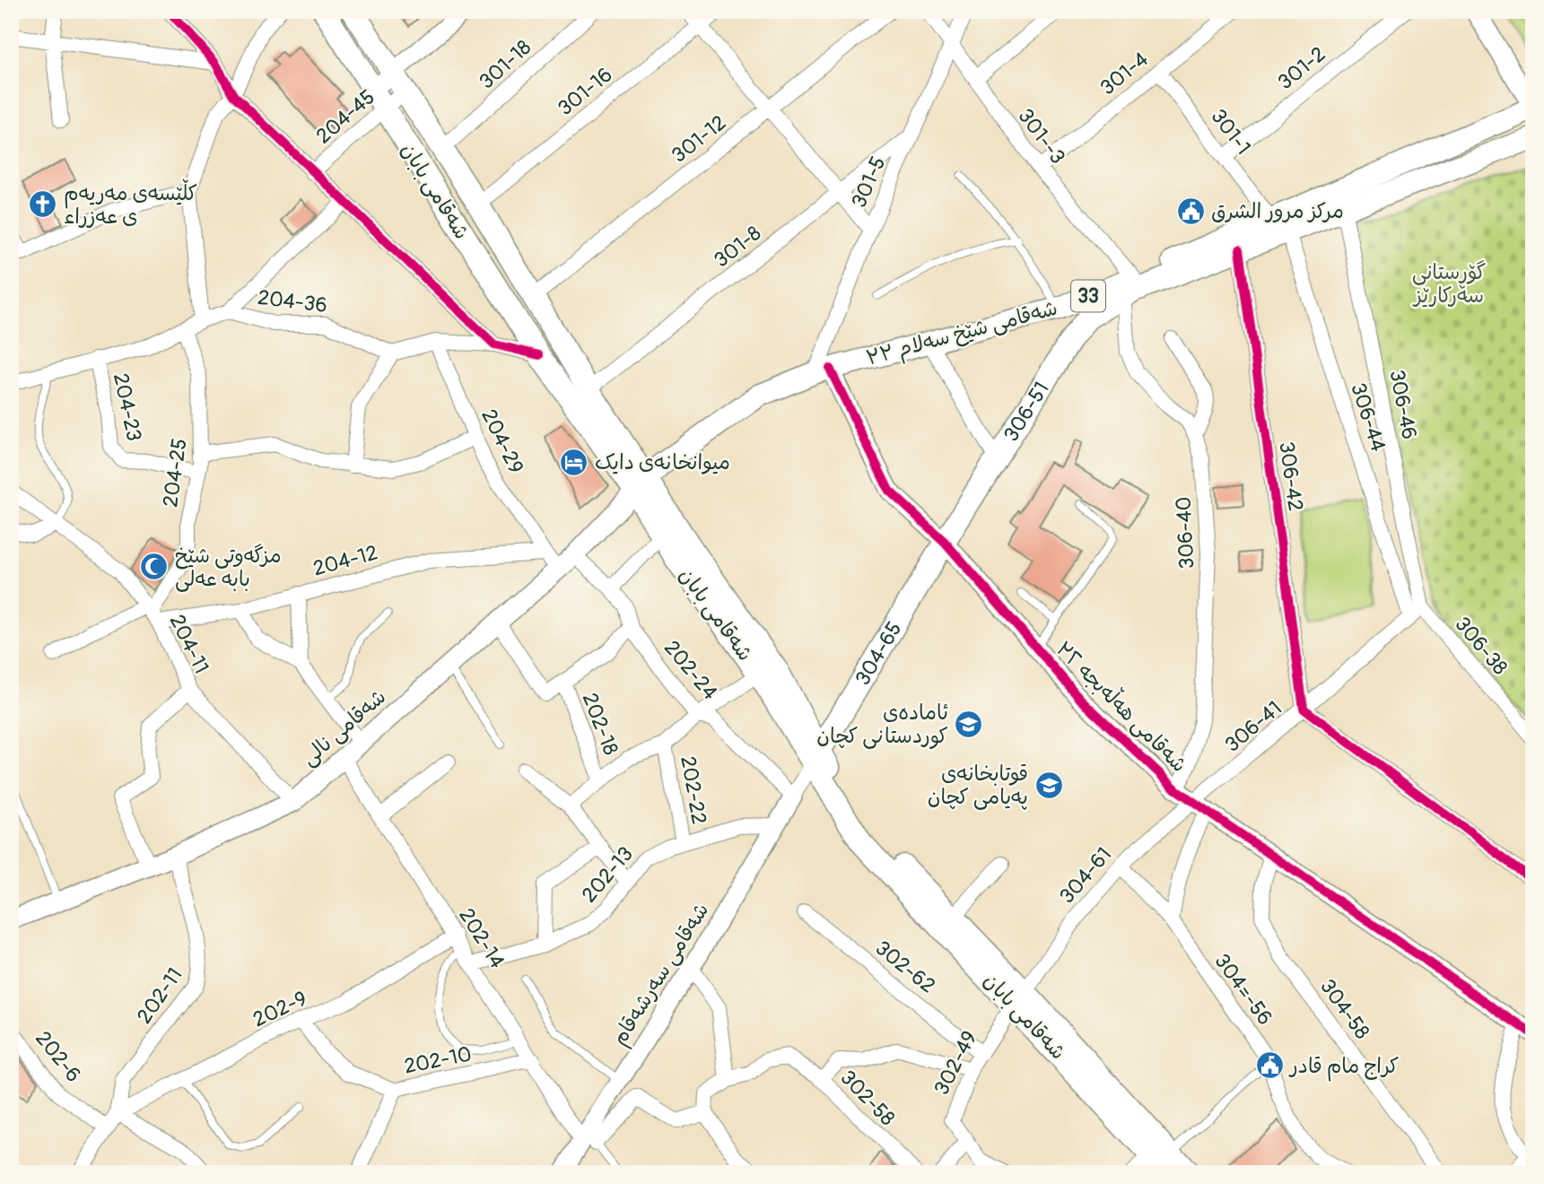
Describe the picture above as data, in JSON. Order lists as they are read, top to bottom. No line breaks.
{"streets":{"main road":["شەقامی بابان","33","شەقامی شێخ سەلام ٣٣","306-51","304-65","شەقامی نالی"],"street":["301-18","301-2","301-4","301-16","204-45","301-1","301--3","301-12","301-5","301-8","204-36","306-46","204-23","306-44","204-29","204-25","306-42","306-40","204-12","204-11","306-38","202-24","شەقامی هەڵەبجە ٣٢","202-18","306-41","202-22","202-13","304-61","202-14","302-62","شەقامی سەرشەقام","304=-56","202-11","202-9","304-58","202-6","202-10","302-49","302-58"]},"crossings":[["301-2","301-1"],["301-4","301-1"],["301-4","301--3"],["204-45","شەقامی بابان"],["301-1","شەقامی شێخ سەلام ٣٣"],["301-1","306-44"],["301--3","301-5"],["301--3","شەقامی شێخ سەلام ٣٣"],["301--3","306-51"],["301--3","306-40"],["301-5","301-8"],["301-5","شەقامی شێخ سەلام ٣٣"],["301-5","شەقامی هەڵەبجە ٣٢"],["شەقامی بابان","شەقامی شێخ سەلام ٣٣"],["شەقامی بابان","304-65"],["شەقامی بابان","شەقامی نالی"],["شەقامی بابان","304-61"],["شەقامی شێخ سەلام ٣٣","306-46"],["شەقامی شێخ سەلام ٣٣","306-51"],["شەقامی شێخ سەلام ٣٣","306-44"],["شەقامی شێخ سەلام ٣٣","306-42"],["شەقامی شێخ سەلام ٣٣","306-40"],["شەقامی شێخ سەلام ٣٣","شەقامی هەڵەبجە ٣٢"],["شەقامی شێخ سەلام ٣٣","شەقامی نالی"],["306-46","306-44"],["306-46","306-38"],["306-46","306-41"],["204-23","204-25"],["306-51","306-40"],["306-51","304-65"],["306-51","شەقامی هەڵەبجە ٣٢"],["306-44","306-38"],["306-44","306-41"],["204-29","204-12"],["204-29","شەقامی نالی"],["204-25","204-12"],["204-25","204-11"],["306-42","306-41"],["306-40","شەقامی هەڵەبجە ٣٢"],["204-12","204-11"],["204-11","شەقامی نالی"],["306-38","306-41"],["304-65","شەقامی هەڵەبجە ٣٢"],["202-24","شەقامی نالی"],["202-24","شەقامی سەرشەقام"],["شەقامی هەڵەبجە ٣٢","306-41"],["شەقامی هەڵەبجە ٣٢","304-61"],["شەقامی هەڵەبجە ٣٢","304-58"],["306-41","304-61"],["شەقامی نالی","202-14"],["شەقامی نالی","202-11"],["202-22","202-13"],["202-13","202-14"],["202-13","شەقامی سەرشەقام"],["304-61","304=-56"],["304-61","302-49"],["202-14","شەقامی سەرشەقام"],["202-14","202-9"],["202-14","202-10"],["302-62","302-49"],["202-11","202-9"],["202-9","202-10"]],"parks":["گۆڕستانی سەرکارێز"],"places":{"church":["کڵێسەی مەریەم ی عەزراء"],"public building":["مرکز مرور الشرق","کراج مام قادر"],"hotel":["میوانخانەی دایک"],"mosque":["مزگەوتی شێخ بابە عەلی"],"school or university":["ئامادەی کوردستانی کچان","قوتابخانەی پەیامی کچان"]}}
